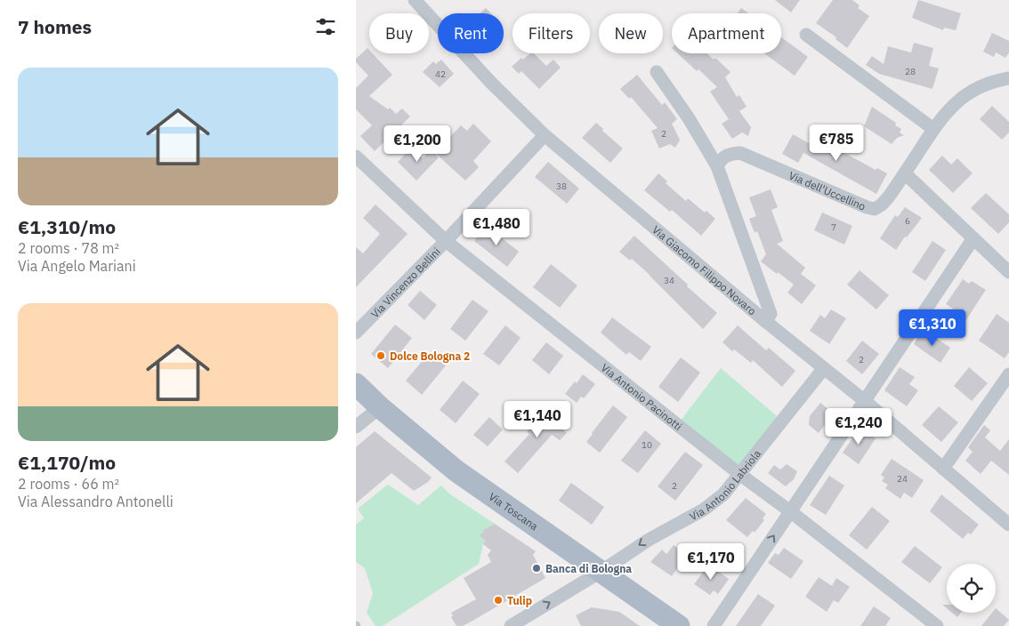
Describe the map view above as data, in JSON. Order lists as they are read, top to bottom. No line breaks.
{"streets":{"main road":["Via Toscana"],"street":["Via dell'Uccellino","Via Giacomo Filippo Novaro","Via Vincenzo Bellini","Via Antonio Pacinotti","Via Antonio Labriola"]},"crossings":[["Via Giacomo Filippo Novaro","Via Vincenzo Bellini"],["Via Giacomo Filippo Novaro","Via Antonio Labriola"],["Via Vincenzo Bellini","Via Antonio Pacinotti"],["Via Antonio Pacinotti","Via Antonio Labriola"],["Via Antonio Labriola","Via Toscana"]],"places":["Dolce Bologna 2","Banca di Bologna","Tulip"],"house_numbers":["28","42","2","38","6","7","34","2","10","24","2"],"page":{"heading":"7 homes","chip":["Buy","Rent","Filters","New","Apartment"],"list":[{"name":"€1,310/mo","note":"2 rooms · 78 m² · Via Angelo Mariani"},{"name":"€1,170/mo","note":"2 rooms · 66 m² · Via Alessandro Antonelli"}],"price":["€785","€1,200","€1,480","€1,310","€1,140","€1,240","€1,170"]}}
